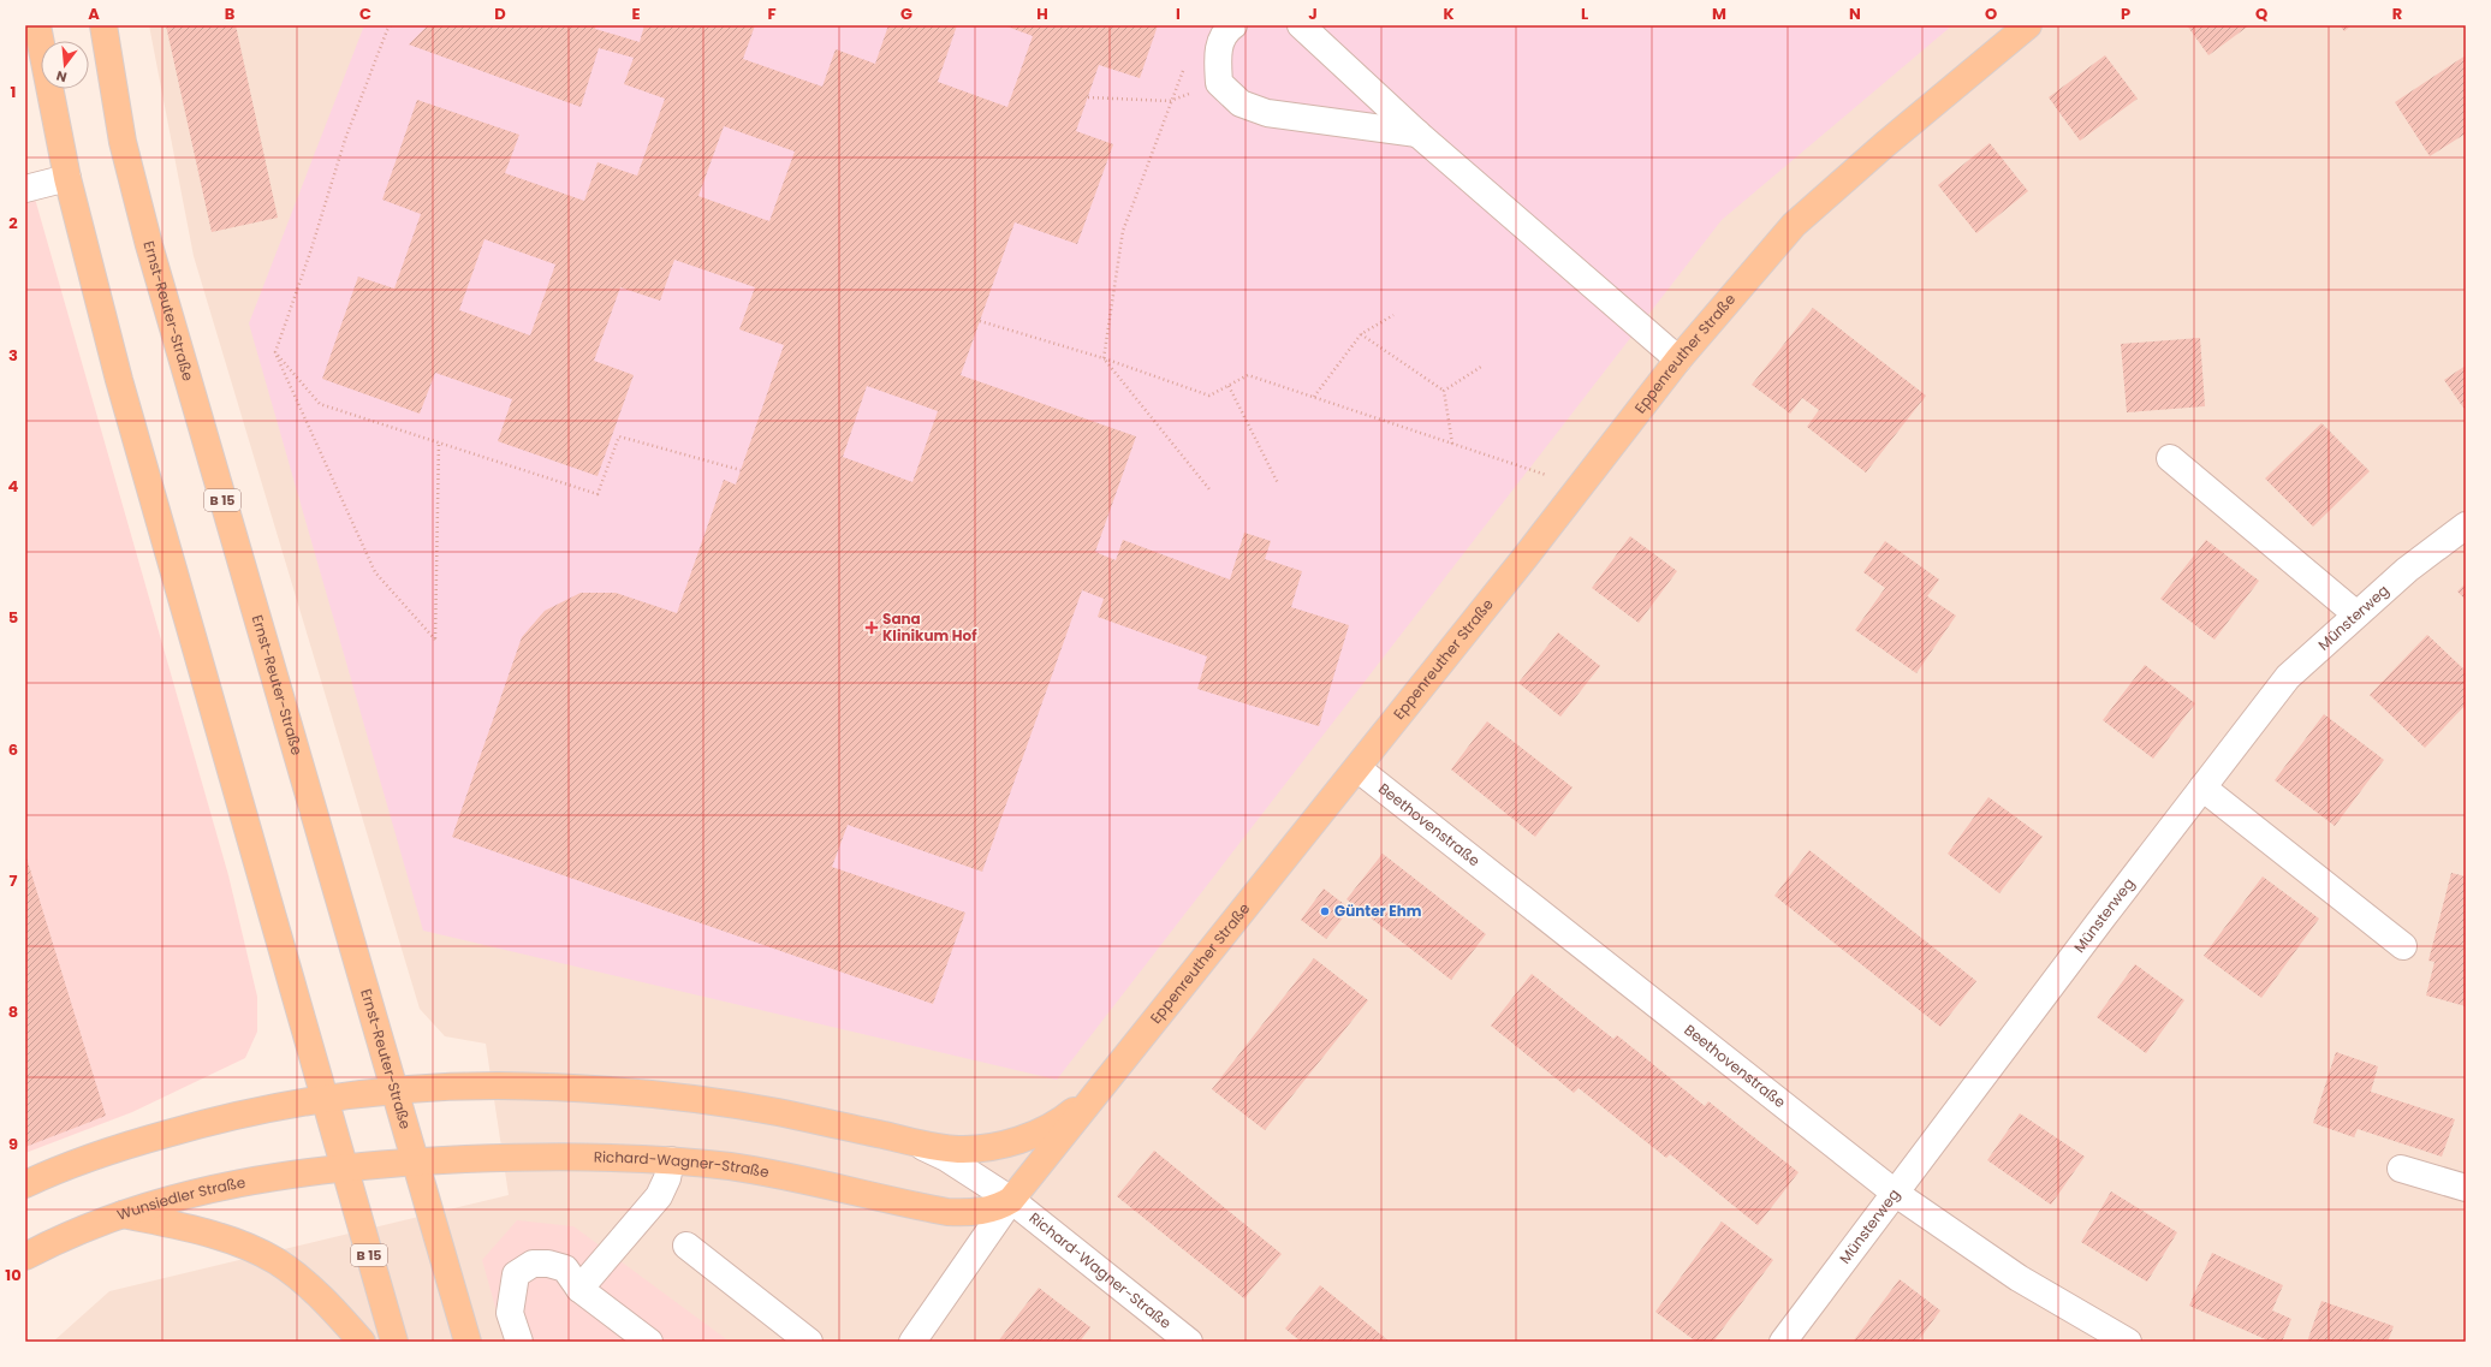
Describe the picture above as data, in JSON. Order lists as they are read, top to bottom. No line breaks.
{"streets":{"main road":["Ernst-Reuter-Straße","Eppenreuther Straße","B 15","Richard-Wagner-Straße","Wunsiedler Straße"],"street":["Münsterweg","Beethovenstraße"]},"crossings":[["Ernst-Reuter-Straße","Richard-Wagner-Straße"],["Eppenreuther Straße","Beethovenstraße"],["Eppenreuther Straße","Richard-Wagner-Straße"],["B 15","Richard-Wagner-Straße"],["B 15","Wunsiedler Straße"],["Münsterweg","Beethovenstraße"],["Richard-Wagner-Straße","Wunsiedler Straße"]],"places":{"health":["Sana Klinikum Hof"],"other":["Günter Ehm"]},"north":"bottom","grid":{"columns":["A","B","C","D","E","F","G","H","I","J","K","L","M","N","O","P","Q","R"],"rows":["1","2","3","4","5","6","7","8","9","10"]}}
